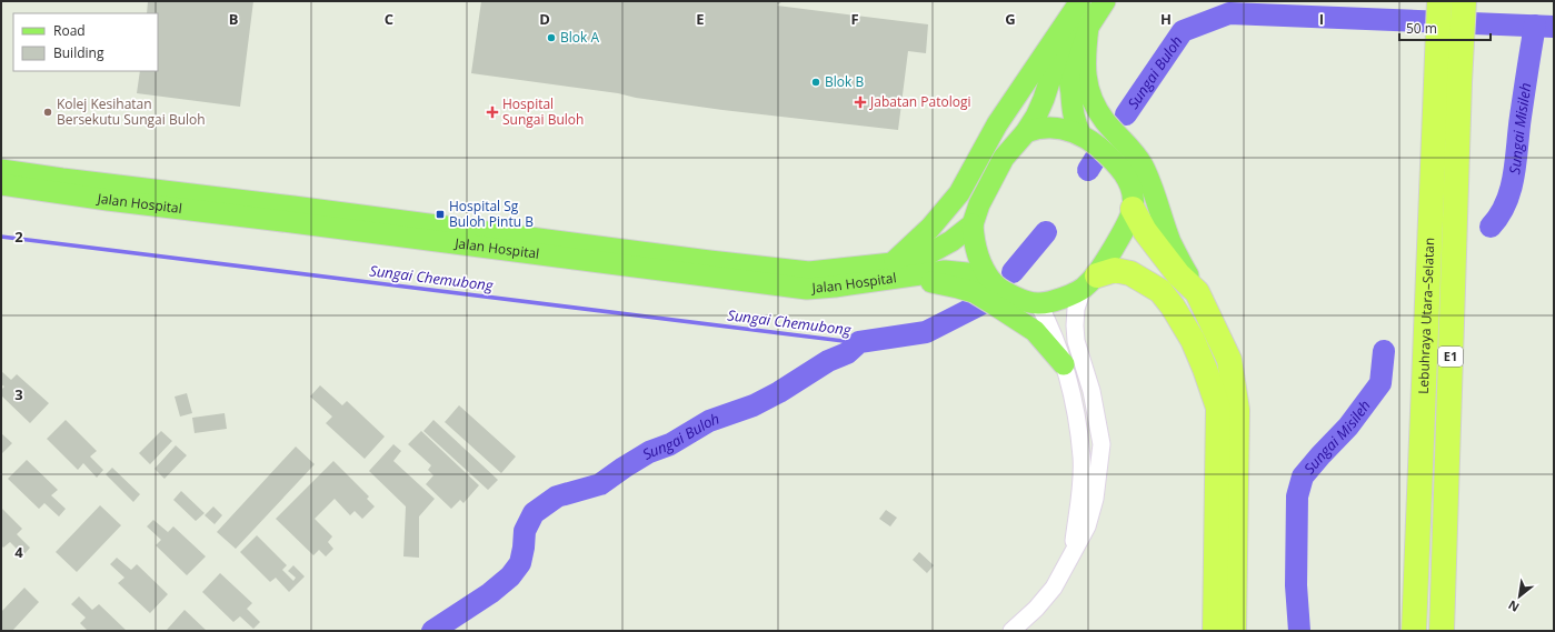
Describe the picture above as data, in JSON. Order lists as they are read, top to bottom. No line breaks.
{"streets":{"highway":["Lebuhraya Utara–Selatan","E1"],"main road":["Jalan Hospital"]},"water":["Sungai Buloh","Sungai Misileh","Sungai Chemubong"],"places":{"other":["Blok A","Blok B","Kolej Kesihatan Bersekutu Sungai Buloh"],"health":["Jabatan Patologi","Hospital Sungai Buloh"],"transit":["Hospital Sg Buloh Pintu B"]},"legend":["Road","Building"],"scale_bar":"50 m","north":"bottom left","grid":{"columns":["B","C","D","E","F","G","H","I"],"rows":["2","3","4"]}}
